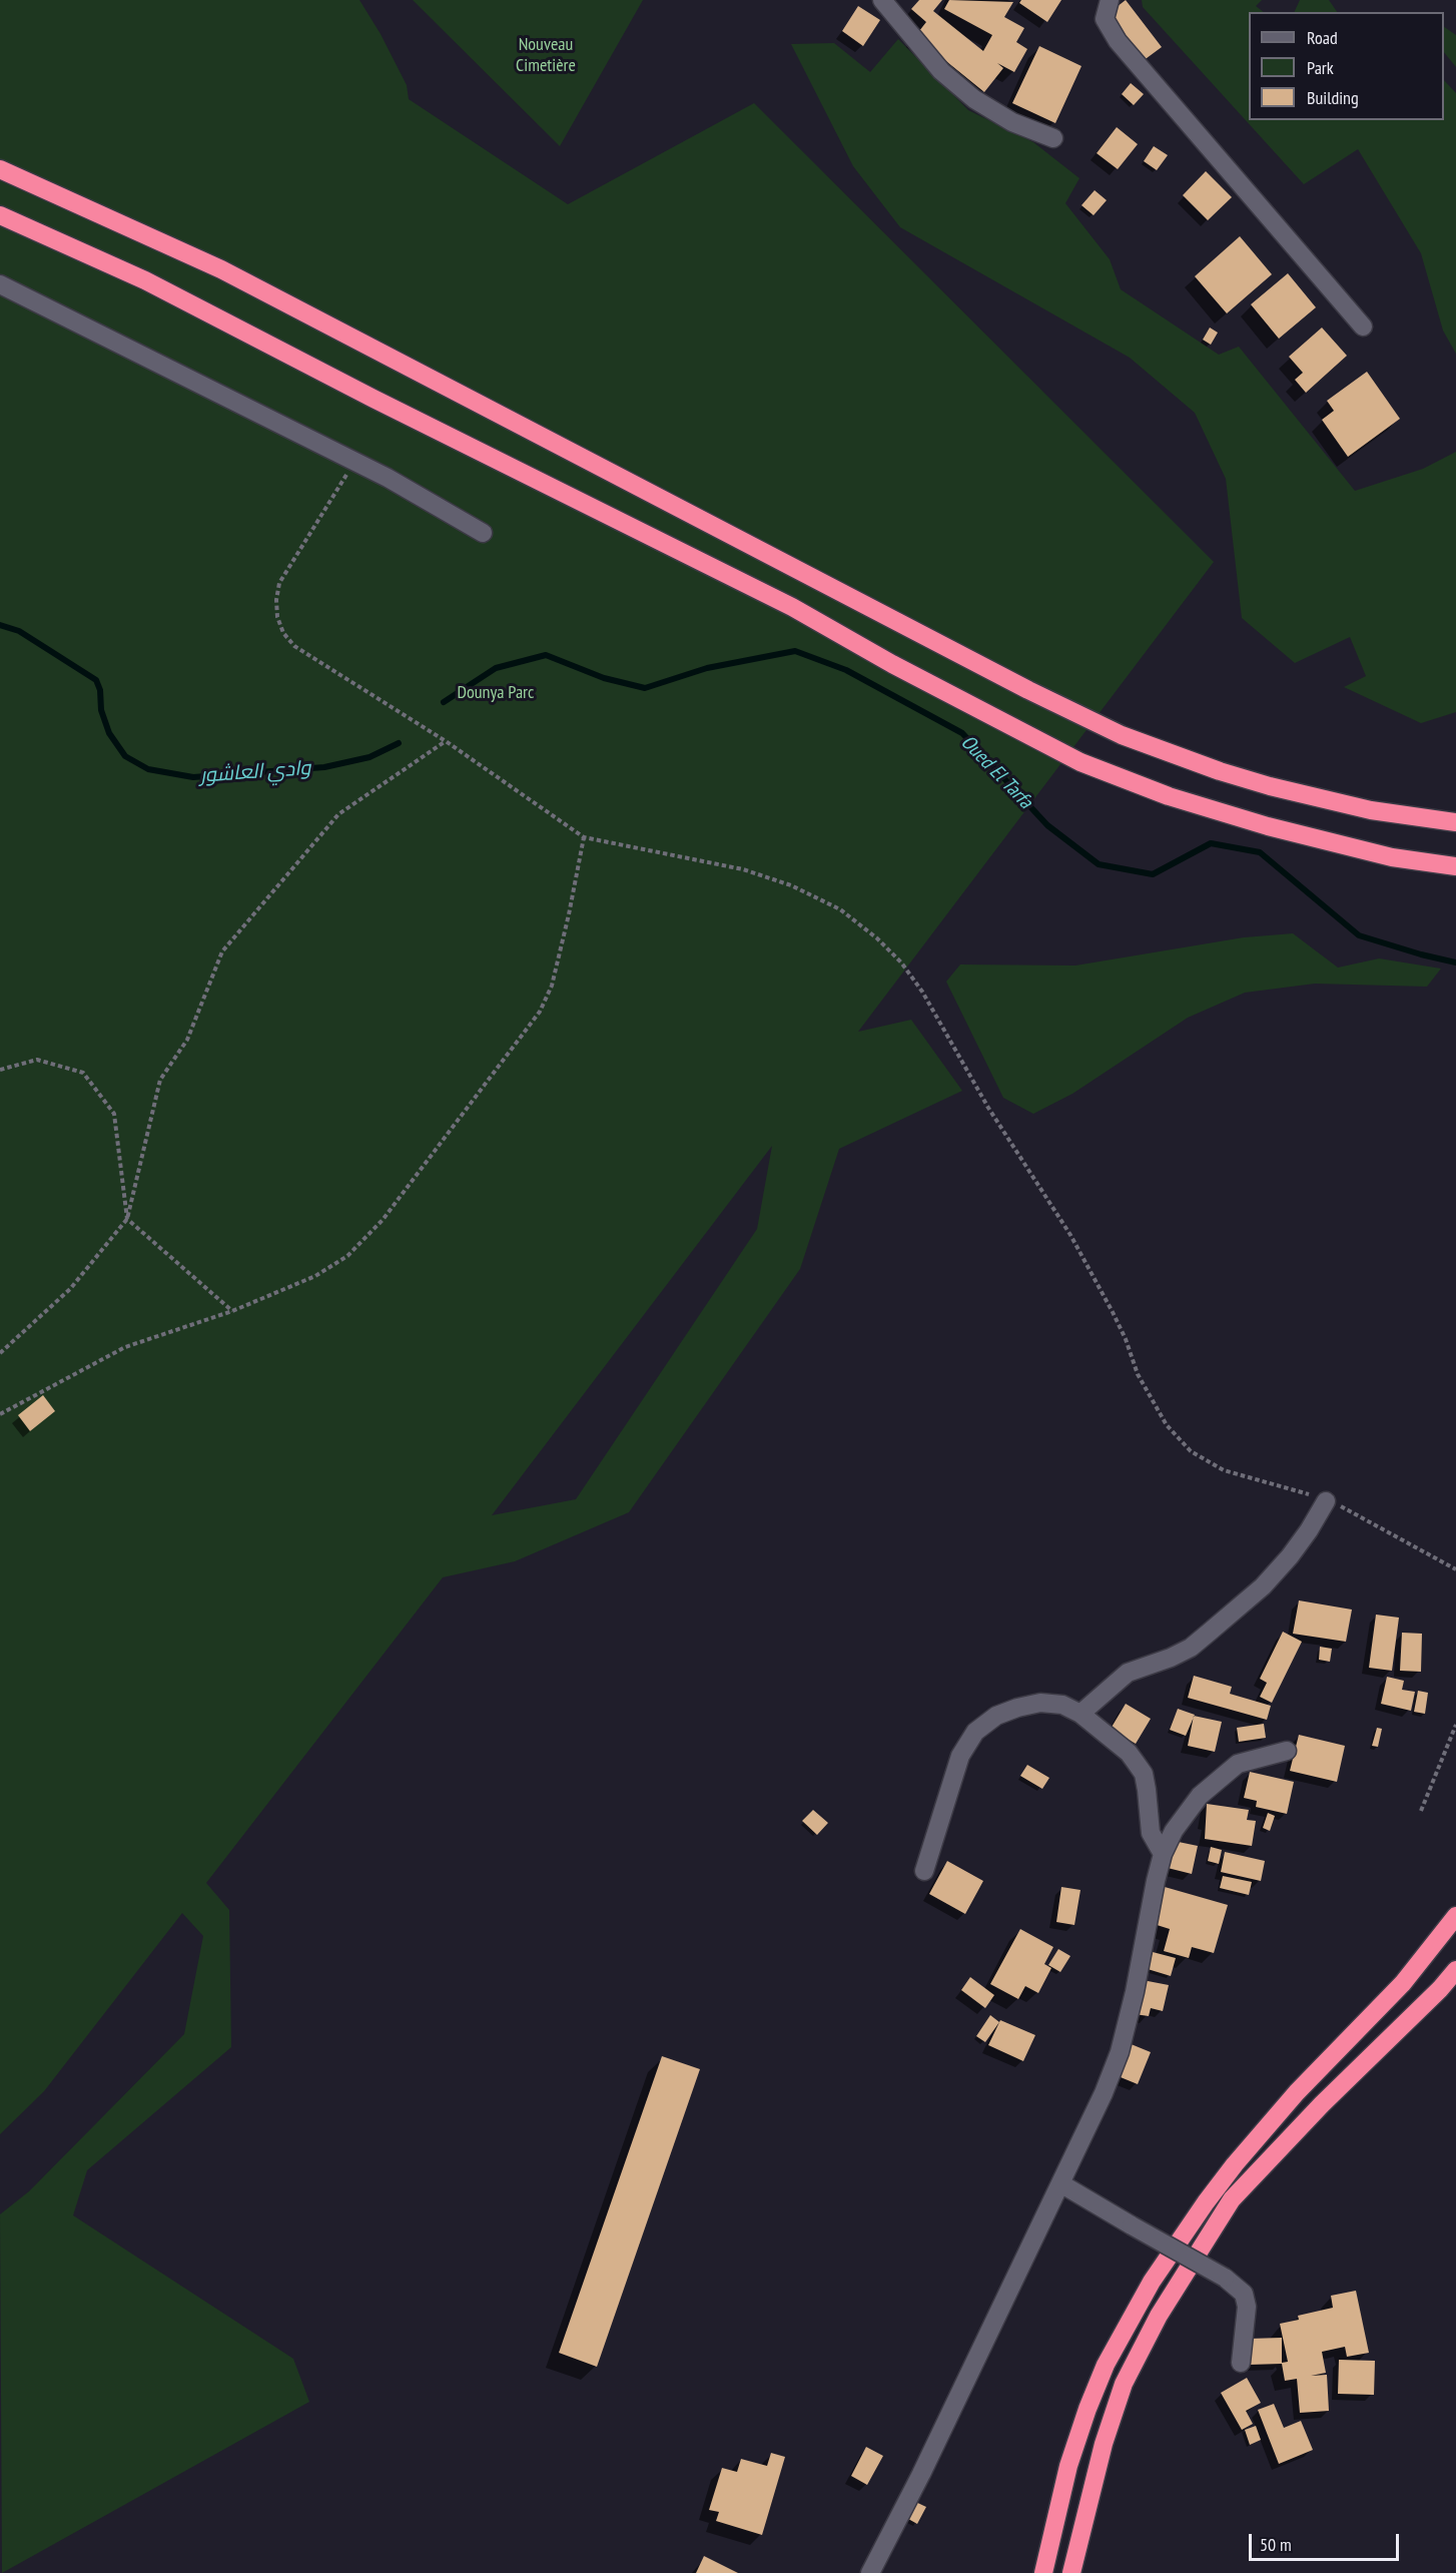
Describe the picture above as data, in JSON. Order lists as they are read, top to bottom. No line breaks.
{"water":["وادي العاشور","Oued El Tarfa"],"parks":["Nouveau Cimetière","Dounya Parc"],"legend":["Road","Park","Building"],"scale_bar":"50 m"}
